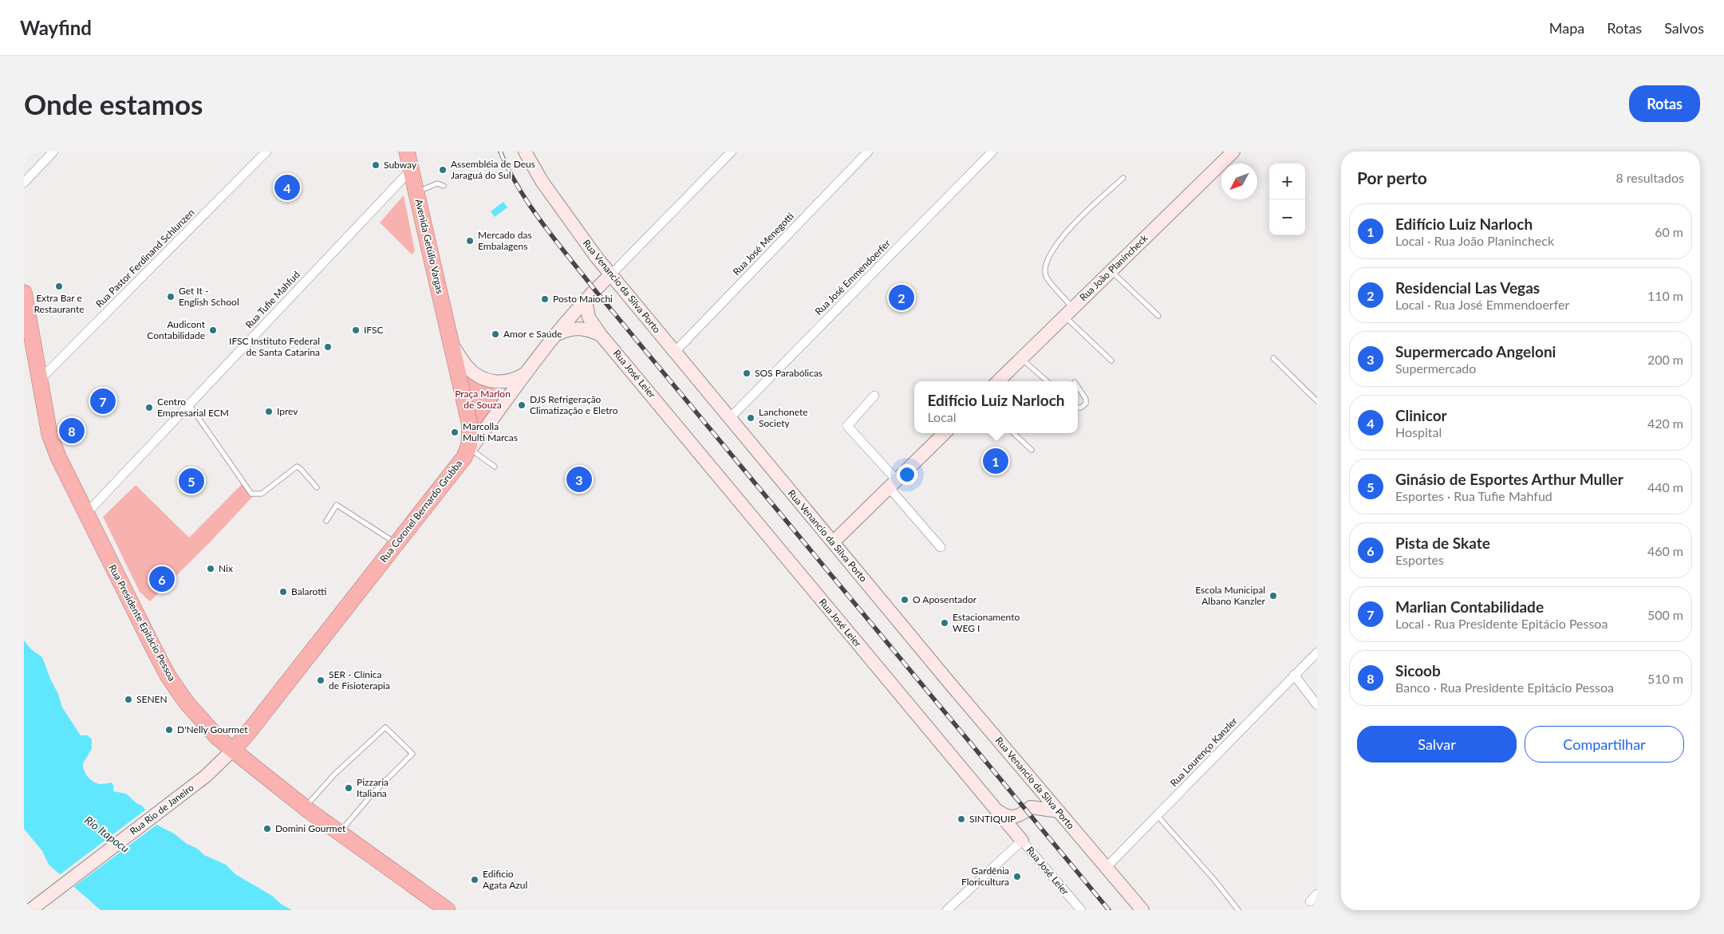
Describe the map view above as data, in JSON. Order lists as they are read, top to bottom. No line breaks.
{"streets":{"highway":["Avenida Getúlio Vargas","Rua Coronel Bernardo Grubba","Rua Presidente Epitácio Pessoa"],"street":["Rua José Menegotti","Rua Pastor Ferdinand Schlunzen","Rua João Planincheck","Rua José Emmendoerfer","Rua Venancio da Silva Porto","Rua Tufie Mahfud","Rua José Leier","Rua Lourenço Kanzler","Rua Rio de Janeiro"]},"crossings":[["Rua José Menegotti","Rua Venancio da Silva Porto"],["Avenida Getúlio Vargas","Rua Tufie Mahfud"],["Avenida Getúlio Vargas","Rua Coronel Bernardo Grubba"],["Rua Pastor Ferdinand Schlunzen","Rua Presidente Epitácio Pessoa"],["Rua José Emmendoerfer","Rua Venancio da Silva Porto"],["Rua Venancio da Silva Porto","Rua Coronel Bernardo Grubba"],["Rua Venancio da Silva Porto","Rua Lourenço Kanzler"],["Rua Tufie Mahfud","Rua Presidente Epitácio Pessoa"],["Rua José Leier","Rua Coronel Bernardo Grubba"],["Rua Coronel Bernardo Grubba","Rua Presidente Epitácio Pessoa"],["Rua Coronel Bernardo Grubba","Rua Rio de Janeiro"],["Rua Presidente Epitácio Pessoa","Rua Rio de Janeiro"]],"water":["Rio Itapocu"],"parks":["Praça Marlon de Souza"],"places":["Subway","Assembléia de Deus Jaraguá do Sul","Mercado das Embalagens","Extra Bar e Restaurante","Get It - English School","Posto Maiochi","Audicont Contabilidade","IFSC","Amor e Saúde","IFSC Instituto Federal de Santa Catarina","SOS Parabólicas","DJS Refrigeração Climatização e Eletro","Centro Empresarial ECM","Iprev","Lanchonete Society","Marcolla Multi Marcas","Nix","Balarotti","Escola Municipal Albano Kanzler","O Aposentador","Estacionamento WEG I","SER - Clínica de Fisioterapia","SENEN","D'Nelly Gourmet","Pizzaria Italiana","SINTIQUIP","Domini Gourmet","Gardênia Floricultura","Edificio Agata Azul"],"north":"bottom left","page":{"header":"Wayfind","nav":["Mapa","Rotas","Salvos"],"buttons":["Rotas",["Salvar","Compartilhar"]],"title":"Onde estamos","heading":["Por perto","8 resultados"],"map_buttons":["+","−"],"pins":["4","2","7","8","1","3","5","6"],"list":[{"mark":"1","name":"Edifício Luiz Narloch","note":"Local · Rua João Planincheck","value":"60 m"},{"mark":"2","name":"Residencial Las Vegas","note":"Local · Rua José Emmendoerfer","value":"110 m"},{"mark":"3","name":"Supermercado Angeloni","note":"Supermercado","value":"200 m"},{"mark":"4","name":"Clinicor","note":"Hospital","value":"420 m"},{"mark":"5","name":"Ginásio de Esportes Arthur Muller","note":"Esportes · Rua Tufie Mahfud","value":"440 m"},{"mark":"6","name":"Pista de Skate","note":"Esportes","value":"460 m"},{"mark":"7","name":"Marlian Contabilidade","note":"Local · Rua Presidente Epitácio Pessoa","value":"500 m"},{"mark":"8","name":"Sicoob","note":"Banco · Rua Presidente Epitácio Pessoa","value":"510 m"}],"popup":["Edifício Luiz Narloch","Local"]}}
